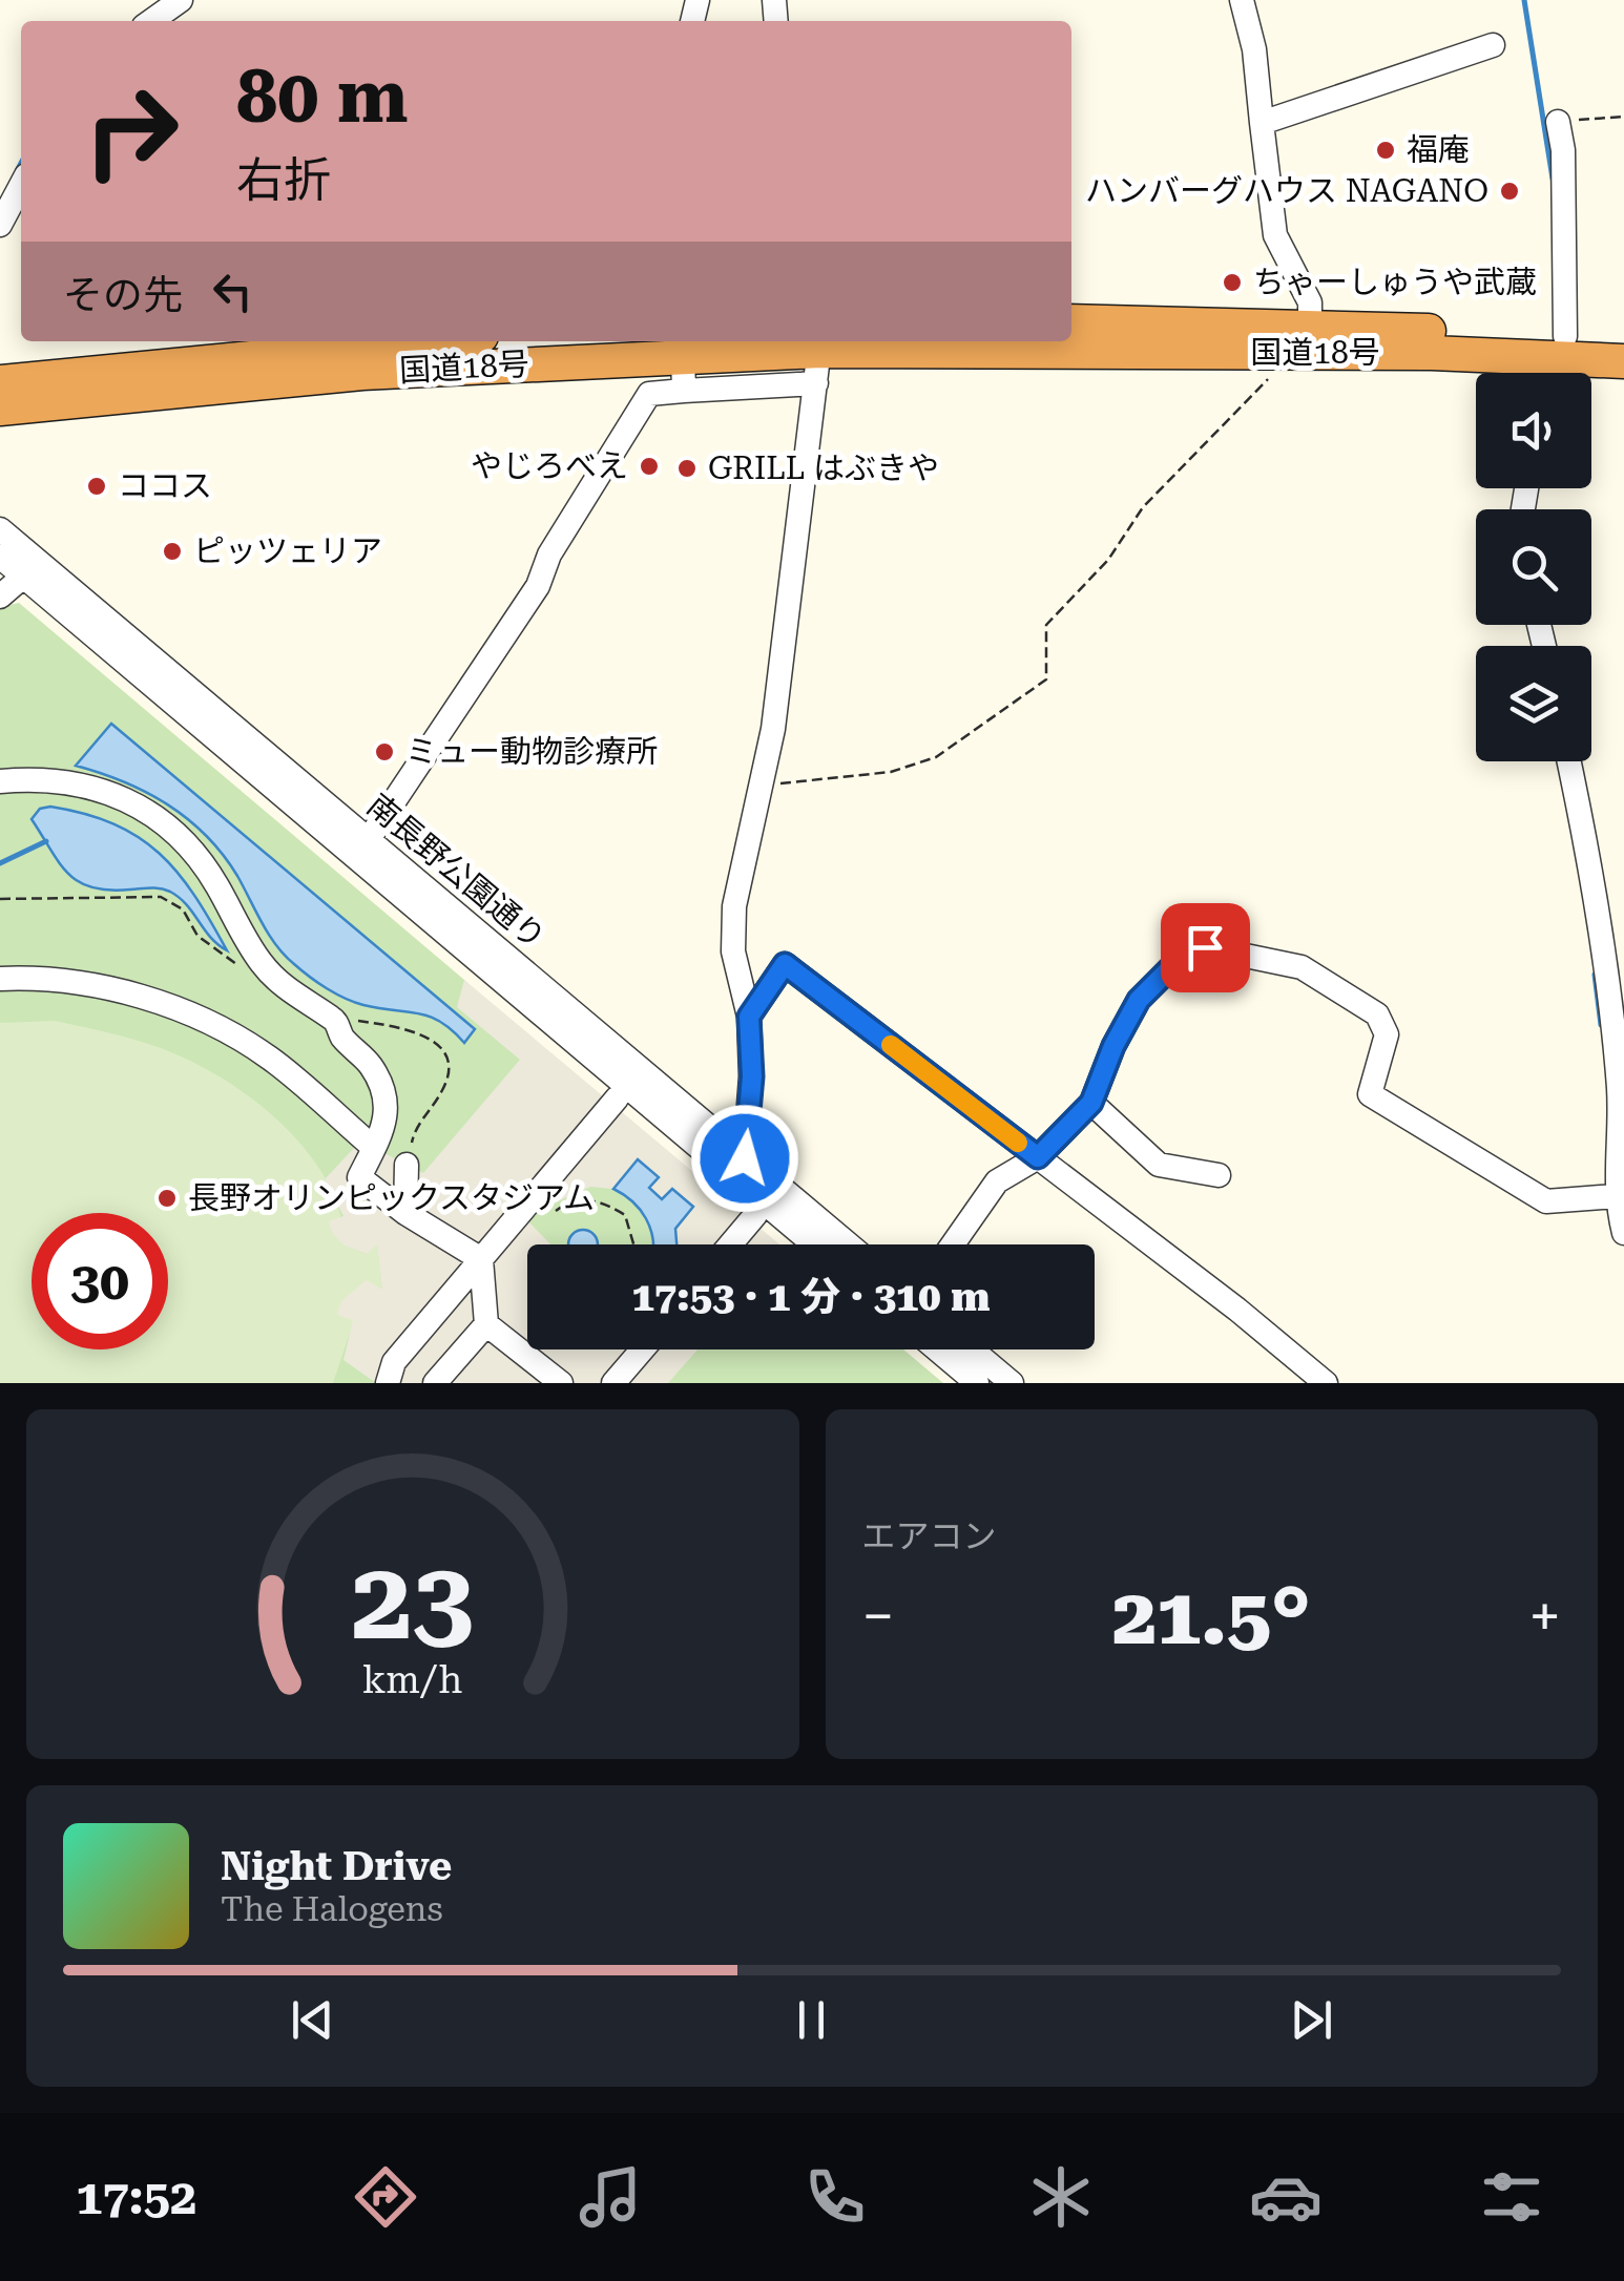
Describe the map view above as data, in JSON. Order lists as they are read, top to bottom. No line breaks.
{"streets":{"highway":["国道18号"],"street":["南長野公園通り"]},"places":["福庵","ハンバーグハウス NAGANO","ちゃーしゅうや武蔵","やじろべえ","GRILL はぶきや","ココス","ピッツェリア","ミュー動物診療所","長野オリンピックスタジアム"],"page":{"turn":["80 m","右折"],"then":"その先","limit":"30","trip":"17:53 · 1 分 · 310 m","tile":"エアコン","heat":["−","21.5°","+"],"song":["Night Drive","The Halogens"],"tabs":"17:52","gauge":["23","km/h"]}}
